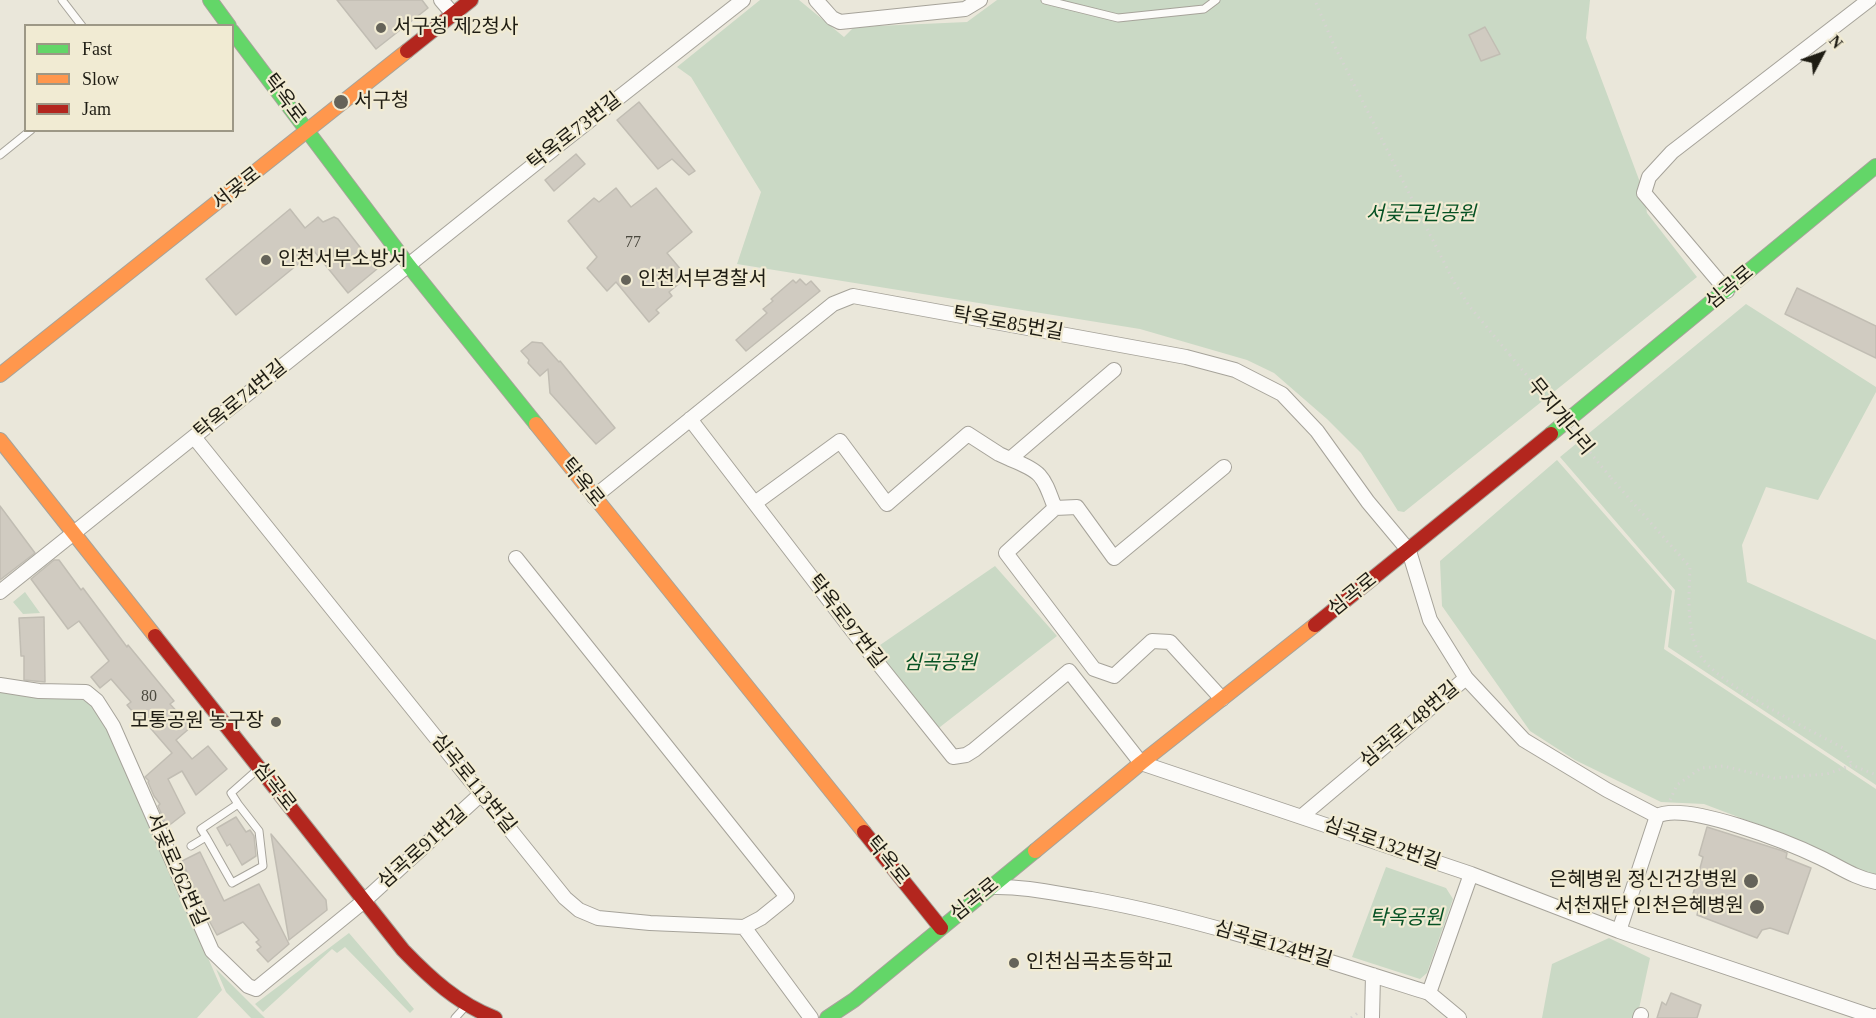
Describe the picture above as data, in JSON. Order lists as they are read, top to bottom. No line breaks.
{"streets":{"street":["탁옥로","탁옥로73번길","서곶로","심곡로","탁옥로85번길","탁옥로74번길","탁옥로97번길","심곡로148번길","심곡로113번길","심곡로132번길","심곡로91번길","서곶로262번길","심곡로124번길"],"path":["무지개다리"]},"crossings":[["탁옥로","탁옥로73번길"],["탁옥로","서곶로"],["탁옥로","심곡로"],["탁옥로","탁옥로85번길"],["탁옥로","탁옥로74번길"],["탁옥로73번길","탁옥로74번길"],["심곡로","탁옥로85번길"],["심곡로","탁옥로74번길"],["심곡로","탁옥로97번길"],["심곡로","심곡로148번길"],["심곡로","심곡로132번길"],["심곡로","심곡로91번길"],["심곡로","서곶로262번길"],["심곡로","심곡로124번길"],["탁옥로85번길","탁옥로97번길"],["탁옥로85번길","심곡로148번길"],["탁옥로74번길","심곡로113번길"],["탁옥로97번길","심곡로132번길"],["심곡로148번길","심곡로132번길"],["심곡로113번길","심곡로91번길"],["심곡로91번길","서곶로262번길"]],"parks":["서곶근린공원","심곡공원","탁옥공원"],"places":["서구청 제2청사","서구청","인천서부소방서","인천서부경찰서","모통공원 농구장","은혜병원 정신건강병원","서천재단 인천은혜병원","인천심곡초등학교"],"house_numbers":["77","80"],"legend":["Fast","Slow","Jam"],"north":"top right"}
